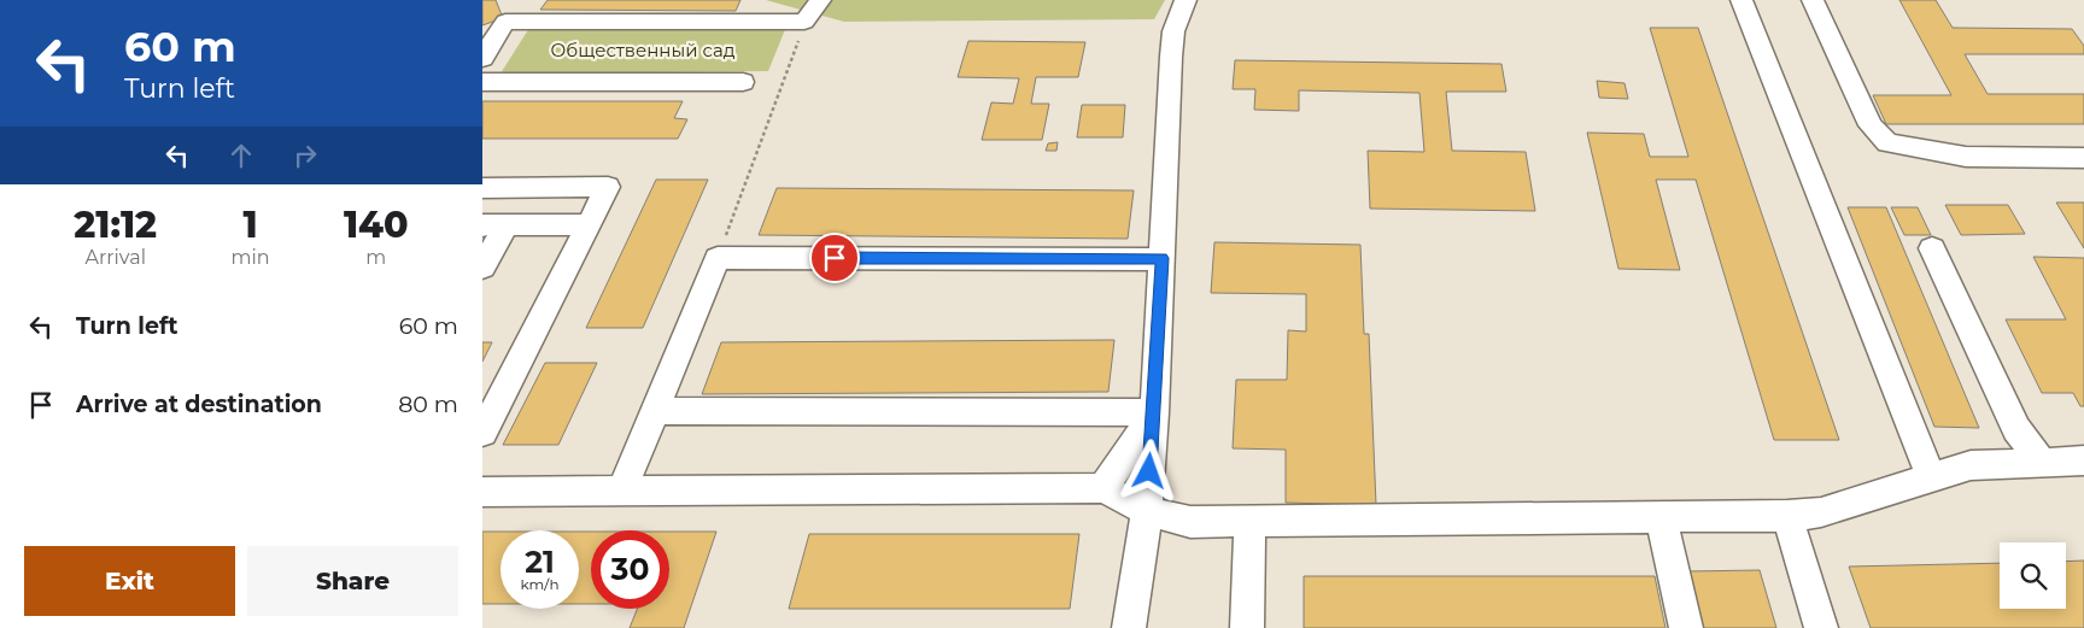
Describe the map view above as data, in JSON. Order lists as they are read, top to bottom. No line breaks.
{"parks":["Общественный сад"],"page":{"turn":["60 m","Turn left"],"eta":["21:12","Arrival","1","min","140","m"],"list":[{"name":"Turn left","value":"60 m"},{"name":"Arrive at destination","value":"80 m"}],"speed":"21 km/h","limit":"30","buttons":["Exit","Share"]}}
